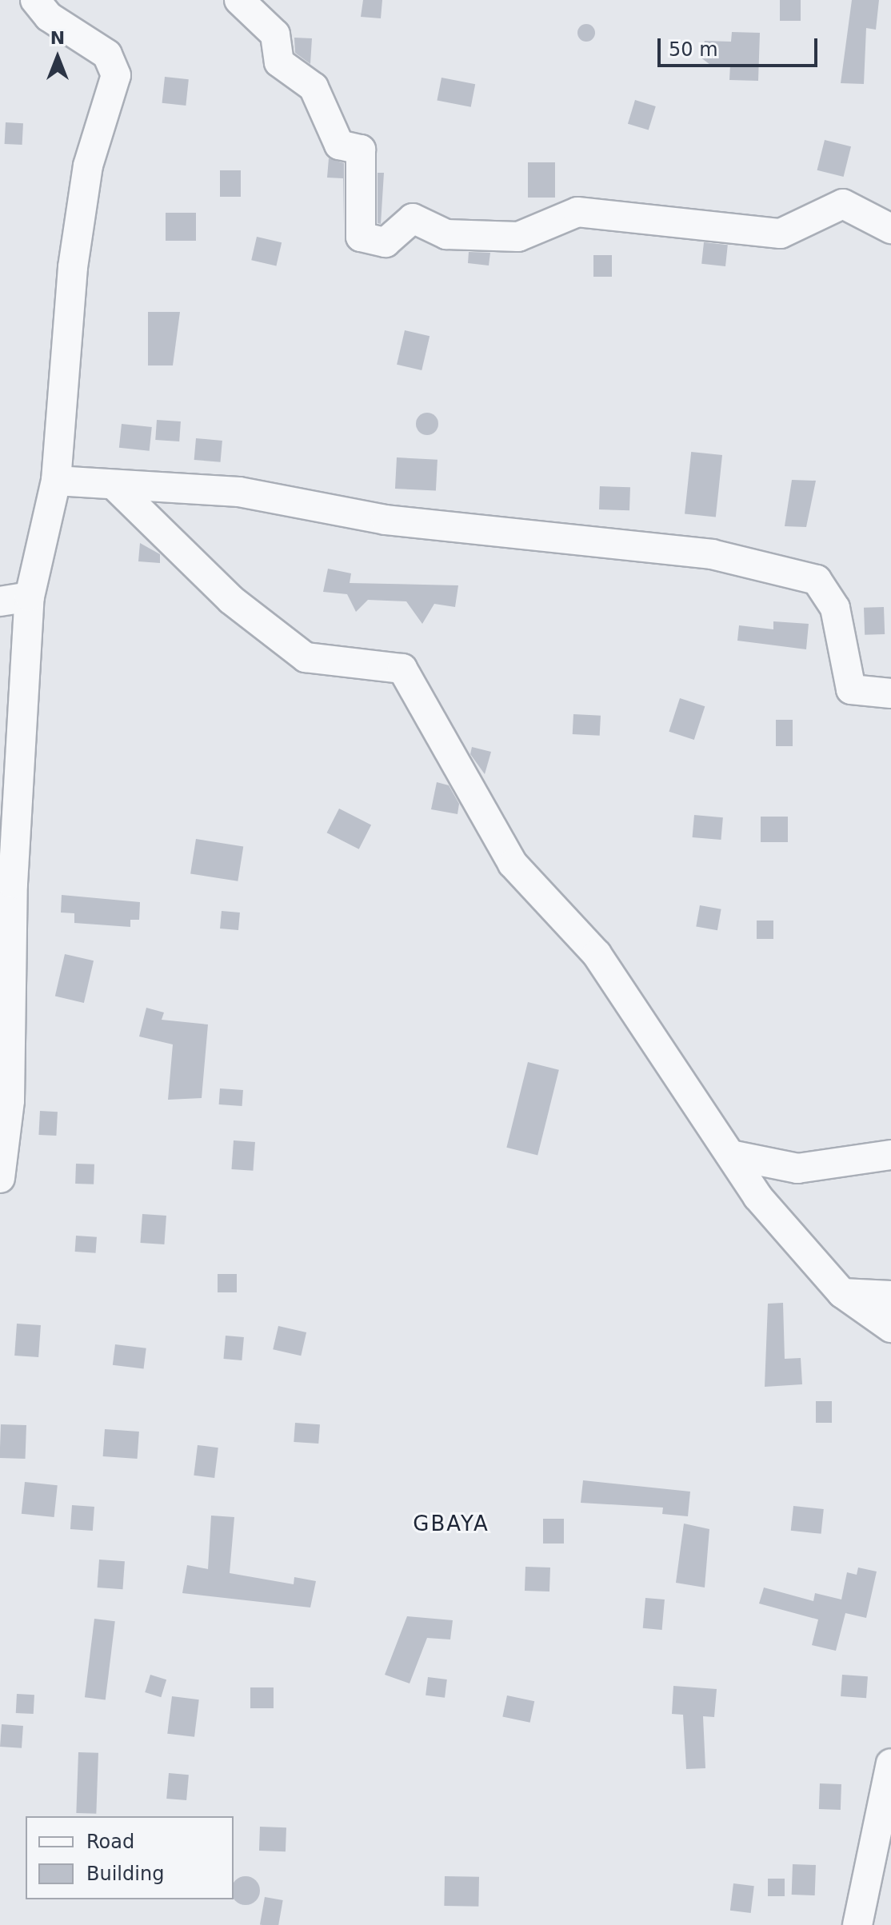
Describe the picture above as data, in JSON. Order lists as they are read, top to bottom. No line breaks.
{"districts":["GBAYA"],"legend":["Road","Building"],"scale_bar":"50 m","north":"top"}
